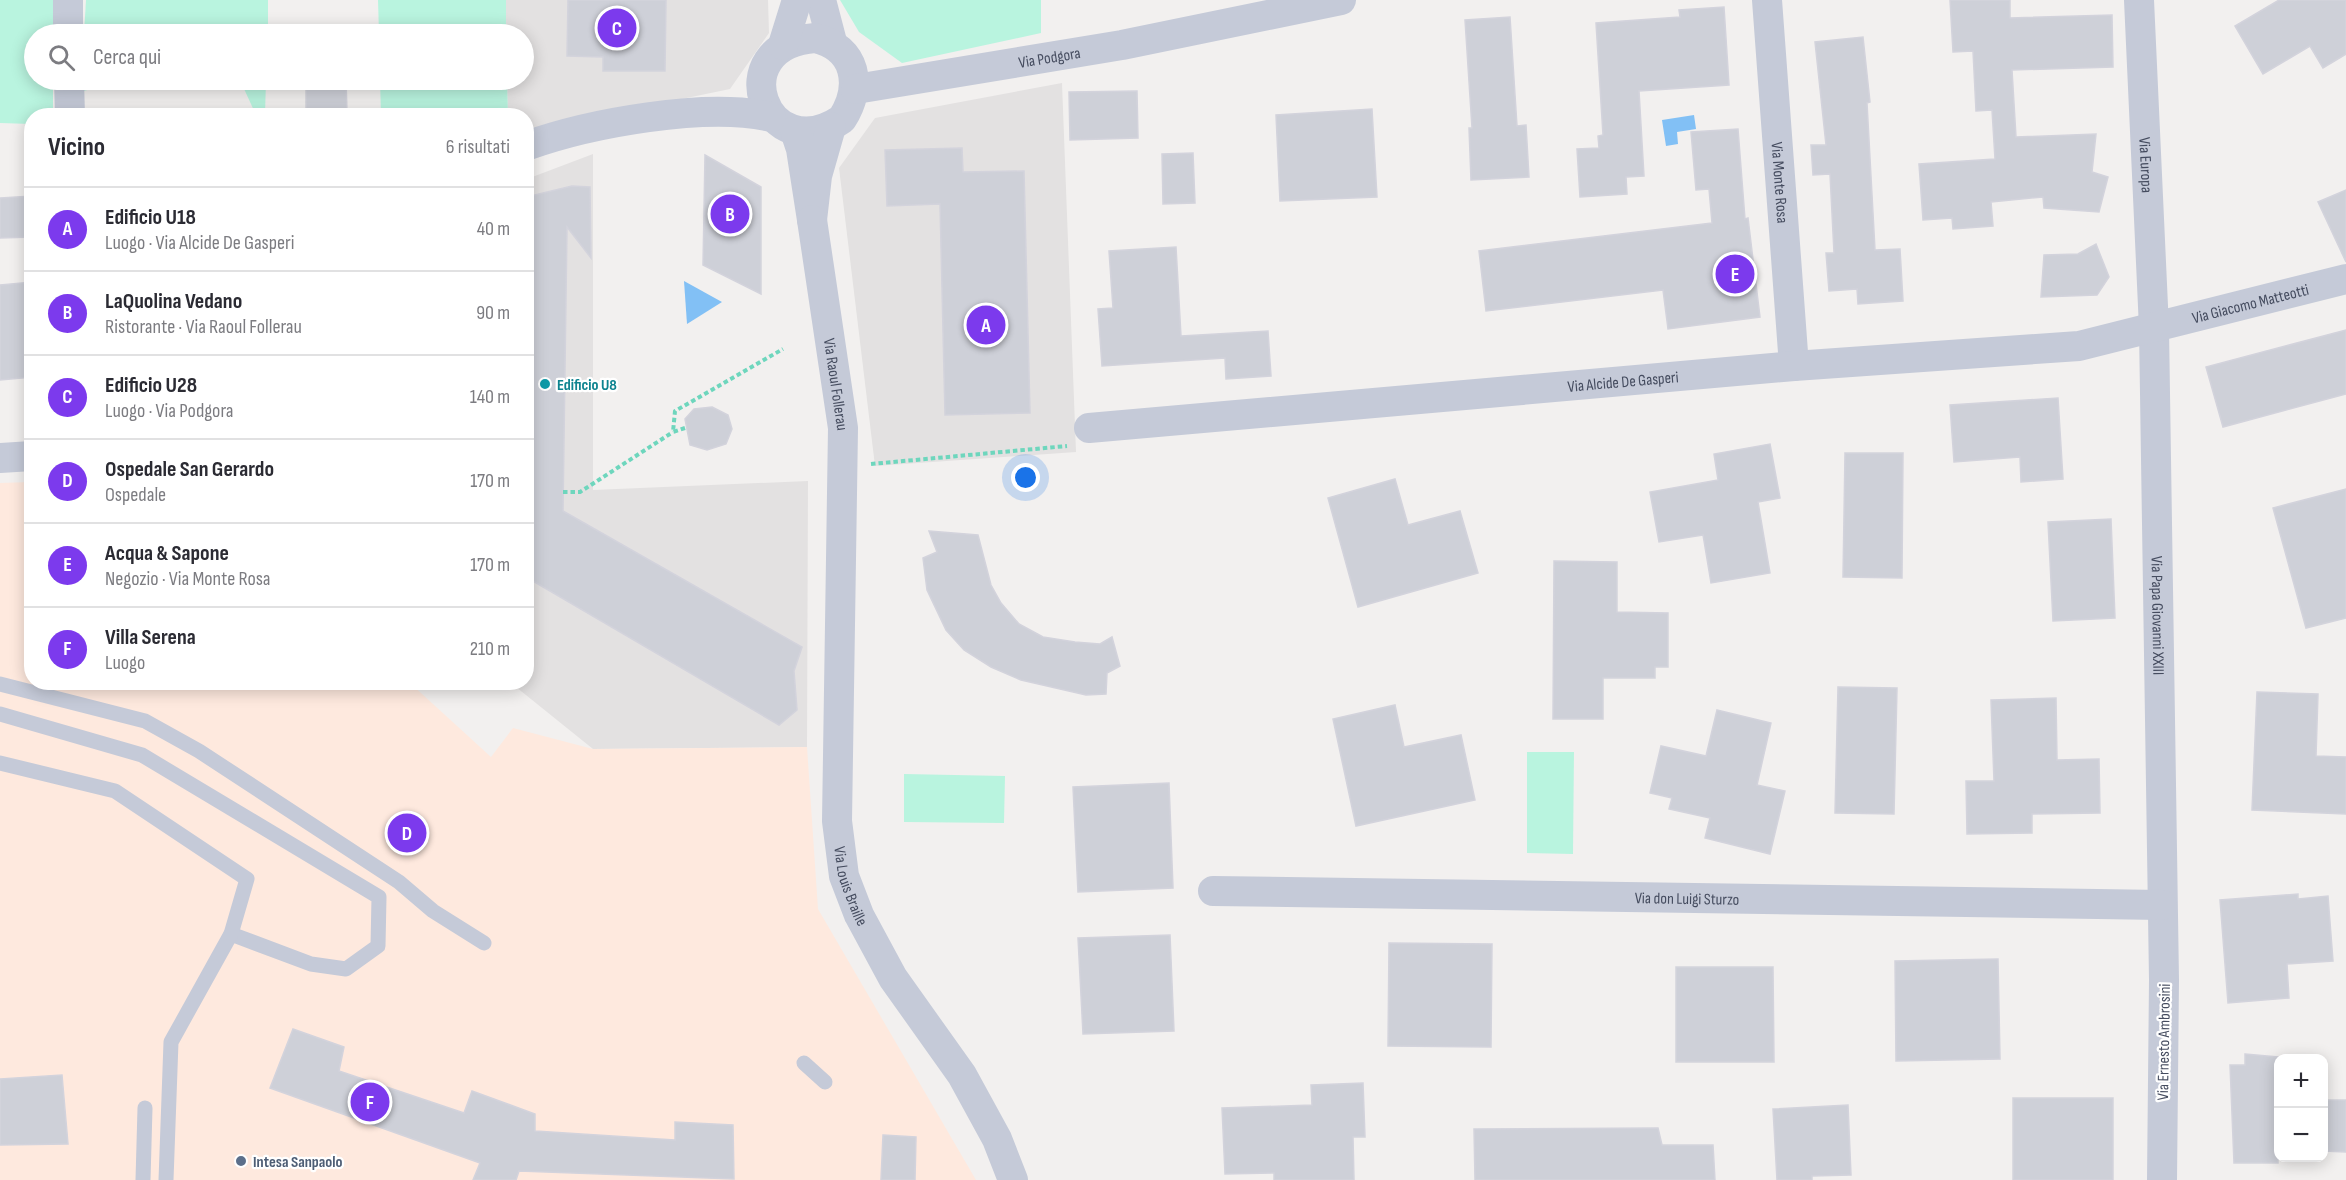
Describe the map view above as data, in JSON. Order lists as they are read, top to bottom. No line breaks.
{"streets":{"street":["Via Podgora","Via Europa","Via Monte Rosa","Via Giacomo Matteotti","Via Alcide De Gasperi","Via Raoul Follerau","Via Papa Giovanni XXIII","Via Louis Braille","Via don Luigi Sturzo","Via Ernesto Ambrosini"]},"crossings":[["Via Podgora","Via Raoul Follerau"],["Via Europa","Via Giacomo Matteotti"],["Via Europa","Via Alcide De Gasperi"],["Via Europa","Via Papa Giovanni XXIII"],["Via Monte Rosa","Via Alcide De Gasperi"],["Via Giacomo Matteotti","Via Alcide De Gasperi"],["Via Giacomo Matteotti","Via Papa Giovanni XXIII"],["Via Alcide De Gasperi","Via Papa Giovanni XXIII"],["Via Raoul Follerau","Via Louis Braille"],["Via Papa Giovanni XXIII","Via don Luigi Sturzo"],["Via Papa Giovanni XXIII","Via Ernesto Ambrosini"],["Via don Luigi Sturzo","Via Ernesto Ambrosini"]],"places":["Edificio U8","Intesa Sanpaolo"],"page":{"pins":["C","B","E","A","D","F"],"search":"Cerca qui","heading":["Vicino","6 risultati"],"list":[{"mark":"A","name":"Edificio U18","note":"Luogo · Via Alcide De Gasperi","value":"40 m"},{"mark":"B","name":"LaQuolina Vedano","note":"Ristorante · Via Raoul Follerau","value":"90 m"},{"mark":"C","name":"Edificio U28","note":"Luogo · Via Podgora","value":"140 m"},{"mark":"D","name":"Ospedale San Gerardo","note":"Ospedale","value":"170 m"},{"mark":"E","name":"Acqua & Sapone","note":"Negozio · Via Monte Rosa","value":"170 m"},{"mark":"F","name":"Villa Serena","note":"Luogo","value":"210 m"}],"map_buttons":["+","−"]}}
